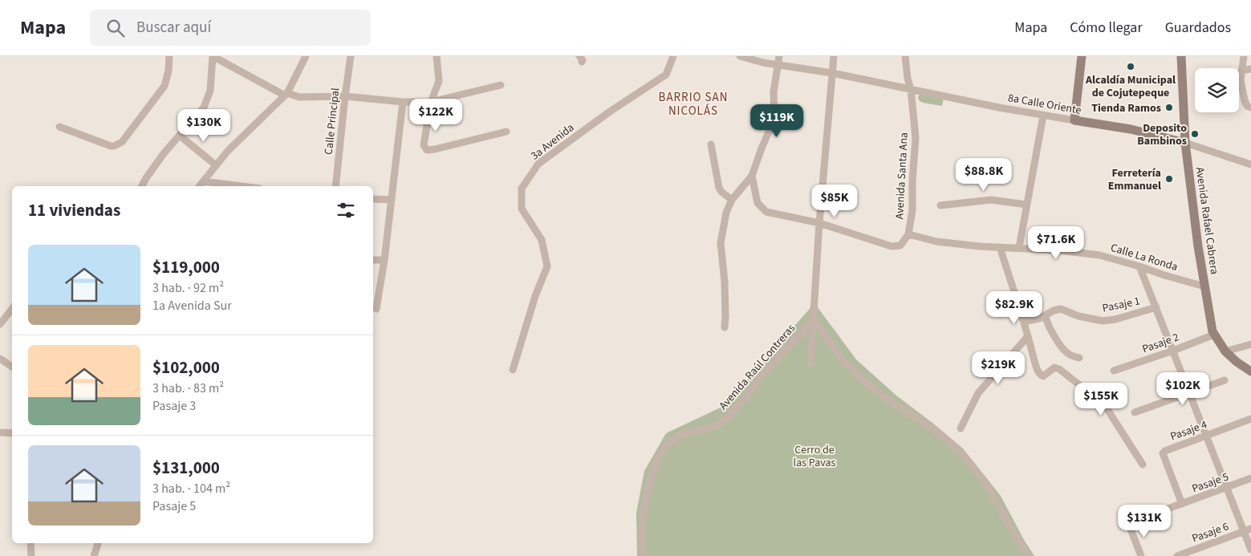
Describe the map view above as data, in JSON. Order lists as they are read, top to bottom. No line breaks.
{"streets":{"main road":["8a Calle Oriente","Avenida Rafael Cabrera"],"street":["Calle Principal","3a Avenida","Avenida Santa Ana","Calle La Ronda","Pasaje 1","Pasaje 2","Avenida Raúl Contreras","Pasaje 4","Pasaje 5","Pasaje 6"]},"crossings":[["8a Calle Oriente","Avenida Santa Ana"],["8a Calle Oriente","Avenida Rafael Cabrera"],["8a Calle Oriente","Avenida Raúl Contreras"],["Avenida Santa Ana","Calle La Ronda"],["Avenida Santa Ana","Avenida Raúl Contreras"],["Avenida Rafael Cabrera","Calle La Ronda"],["Avenida Rafael Cabrera","Pasaje 2"],["Pasaje 4","Pasaje 5"]],"districts":["BARRIO SAN NICOLÁS"],"parks":["Cerro de las Pavas"],"places":["Alcaldía Municipal de Cojutepeque","Tienda Ramos","Deposito Bambinos","Ferretería Emmanuel"],"page":{"header":"Mapa","search":"Buscar aquí","nav":["Mapa","Cómo llegar","Guardados"],"price":["$122K","$119K","$130K","$88.8K","$85K","$71.6K","$82.9K","$219K","$102K","$155K","$131K"],"heading":"11 viviendas","list":[{"name":"$119,000","note":"3 hab. · 92 m² · 1a Avenida Sur"},{"name":"$102,000","note":"3 hab. · 83 m² · Pasaje 3"},{"name":"$131,000","note":"3 hab. · 104 m² · Pasaje 5"}]}}
